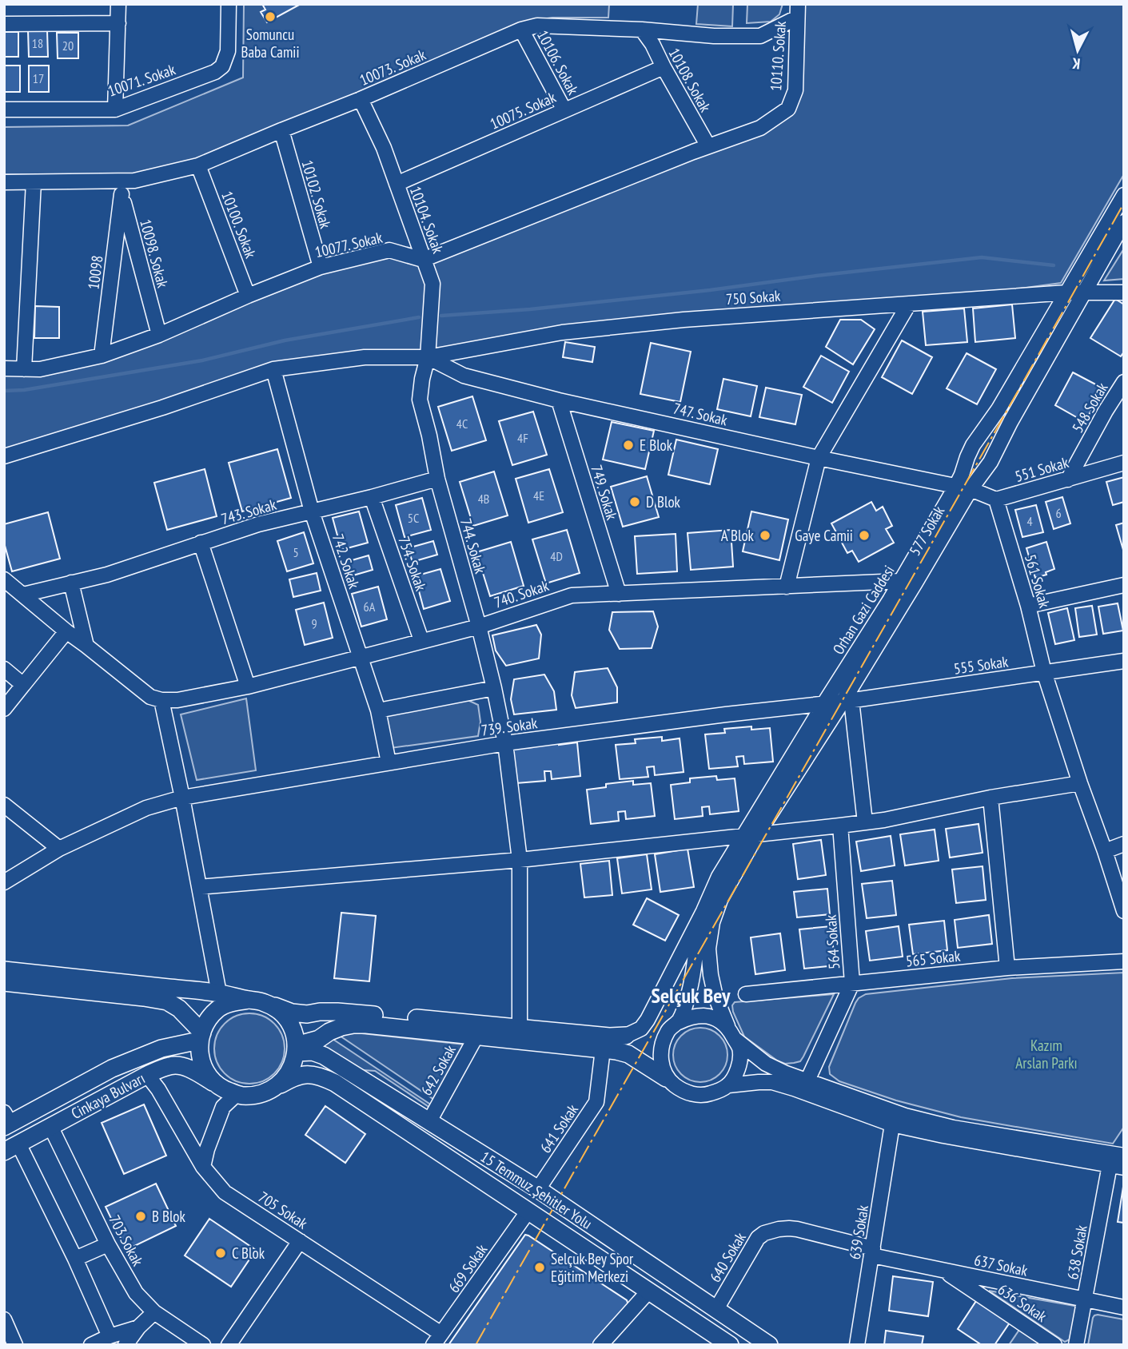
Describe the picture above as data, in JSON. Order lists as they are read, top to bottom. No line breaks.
{"streets":{"main road":["Cinkaya Bulvarı","15 Temmuz Şehitler Yolu"],"street":["10110. Sokak","10106. Sokak","10073. Sokak","10071. Sokak","10108. Sokak","10075. Sokak","10102. Sokak","10104. Sokak","10100. Sokak","10077. Sokak","10098. Sokak","10098","750 Sokak","548 Sokak","747. Sokak","551 Sokak","749. Sokak","743. Sokak","577 Sokak","744. Sokak","742. Sokak","754. Sokak","561 Sokak","740. Sokak","Orhan Gazi Caddesi","555 Sokak","739. Sokak","564 Sokak","565 Sokak","642 Sokak","641 Sokak","705 Sokak","639 Sokak","703 Sokak","638 Sokak","640 Sokak","637 Sokak","669 Sokak","636 Sokak"]},"crossings":[["10110. Sokak","10073. Sokak"],["10110. Sokak","10108. Sokak"],["10106. Sokak","10073. Sokak"],["10106. Sokak","10075. Sokak"],["10073. Sokak","10108. Sokak"],["10073. Sokak","10102. Sokak"],["10073. Sokak","10104. Sokak"],["10073. Sokak","10100. Sokak"],["10073. Sokak","10098. Sokak"],["10073. Sokak","10098"],["10108. Sokak","10075. Sokak"],["10075. Sokak","10104. Sokak"],["10102. Sokak","10077. Sokak"],["10104. Sokak","10077. Sokak"],["10104. Sokak","750 Sokak"],["10104. Sokak","747. Sokak"],["10104. Sokak","744. Sokak"],["10100. Sokak","10077. Sokak"],["10077. Sokak","10098. Sokak"],["10077. Sokak","10098"],["10098. Sokak","10098"],["750 Sokak","747. Sokak"],["750 Sokak","577 Sokak"],["750 Sokak","744. Sokak"],["750 Sokak","742. Sokak"],["750 Sokak","Orhan Gazi Caddesi"],["548 Sokak","551 Sokak"],["747. Sokak","749. Sokak"],["747. Sokak","577 Sokak"],["747. Sokak","744. Sokak"],["747. Sokak","Orhan Gazi Caddesi"],["551 Sokak","561 Sokak"],["749. Sokak","740. Sokak"],["743. Sokak","744. Sokak"],["743. Sokak","742. Sokak"],["743. Sokak","754. Sokak"],["577 Sokak","Orhan Gazi Caddesi"],["577 Sokak","555 Sokak"],["577 Sokak","739. Sokak"],["744. Sokak","740. Sokak"],["744. Sokak","739. Sokak"],["742. Sokak","740. Sokak"],["742. Sokak","739. Sokak"],["754. Sokak","740. Sokak"],["561 Sokak","555 Sokak"],["740. Sokak","Orhan Gazi Caddesi"],["Orhan Gazi Caddesi","739. Sokak"],["555 Sokak","739. Sokak"],["564 Sokak","565 Sokak"],["642 Sokak","15 Temmuz Şehitler Yolu"],["Cinkaya Bulvarı","15 Temmuz Şehitler Yolu"],["Cinkaya Bulvarı","705 Sokak"],["Cinkaya Bulvarı","703 Sokak"],["641 Sokak","15 Temmuz Şehitler Yolu"],["15 Temmuz Şehitler Yolu","640 Sokak"],["15 Temmuz Şehitler Yolu","669 Sokak"],["705 Sokak","669 Sokak"],["639 Sokak","640 Sokak"],["639 Sokak","637 Sokak"],["638 Sokak","637 Sokak"],["640 Sokak","637 Sokak"],["637 Sokak","636 Sokak"]],"districts":["Selçuk Bey"],"parks":["Kazım Arslan Parkı"],"places":["Somuncu Baba Camii","E Blok","D Blok","A Blok","Gaye Camii","B Blok","C Blok","Selçuk Bey Spor Eğitim Merkezi"],"house_numbers":["18","20","17","4C","4F","4E","4B","6","5C","4","5","4D","6A","9"],"north":"bottom"}
